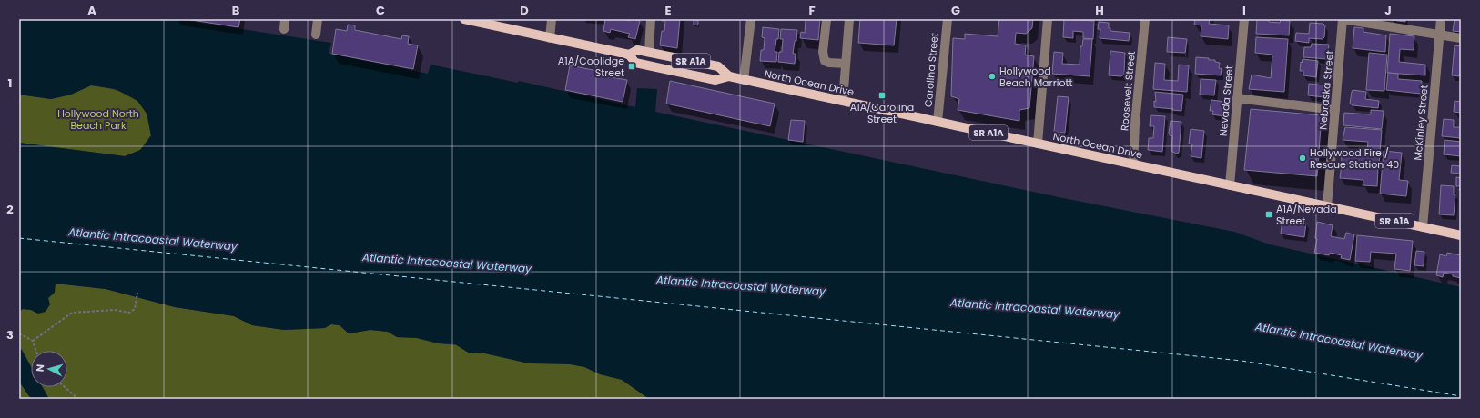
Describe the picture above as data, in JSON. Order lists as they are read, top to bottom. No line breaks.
{"streets":{"main road":["SR A1A","North Ocean Drive"],"street":["Carolina Street","Nebraska Street","Roosevelt Street","Nevada Street","McKinley Street"]},"crossings":[["Carolina Street","North Ocean Drive"],["North Ocean Drive","Nebraska Street"],["North Ocean Drive","Roosevelt Street"],["North Ocean Drive","Nevada Street"],["North Ocean Drive","McKinley Street"]],"water":["Atlantic Intracoastal Waterway"],"parks":["Hollywood North Beach Park"],"places":{"transit":["A1A/Coolidge Street","A1A/Carolina Street","A1A/Nevada Street"],"other":["Hollywood Beach Marriott","Hollywood Fire / Rescue Station 40"]},"north":"left","grid":{"columns":["A","B","C","D","E","F","G","H","I","J"],"rows":["1","2","3"]}}
